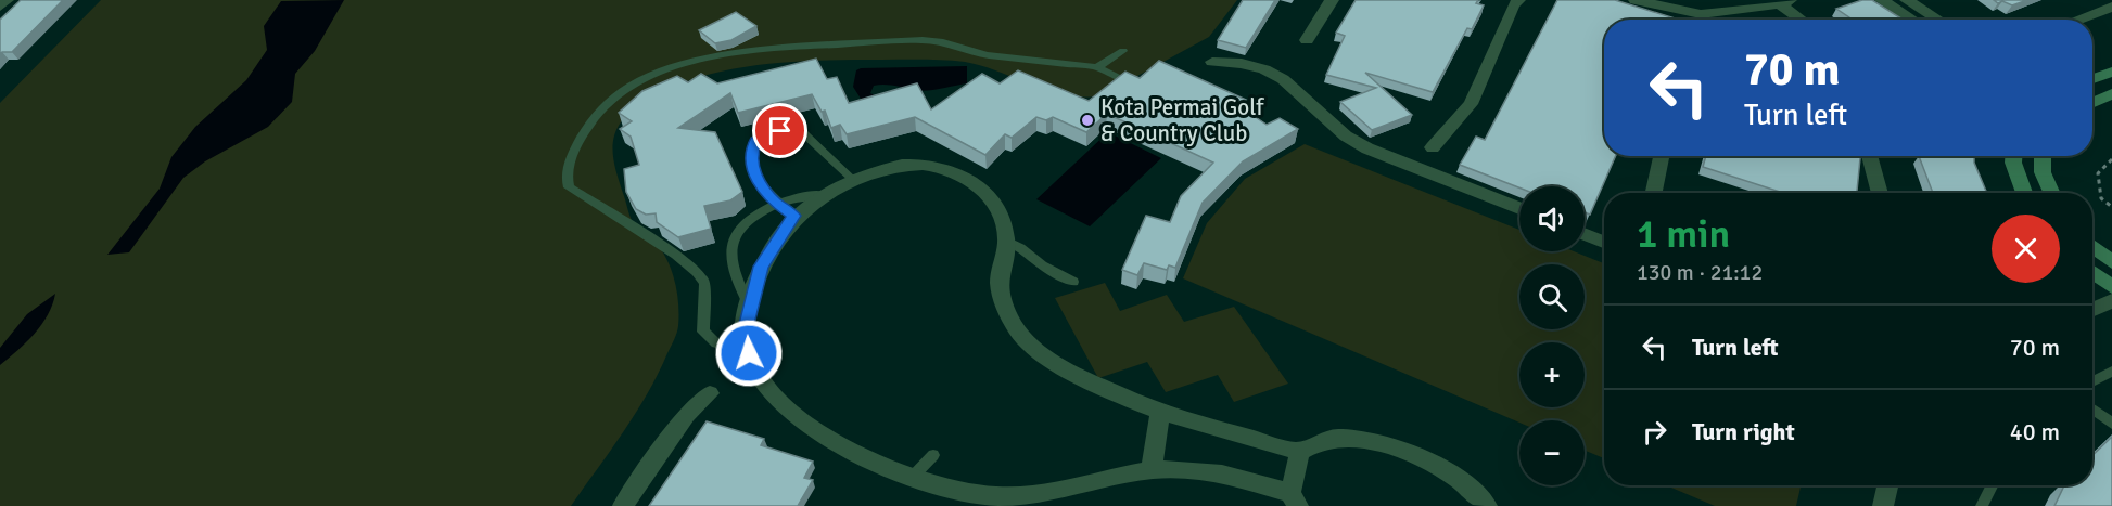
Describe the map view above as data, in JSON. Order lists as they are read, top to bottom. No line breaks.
{"places":["Kota Permai Golf & Country Club"],"page":{"turn":["70 m","Turn left"],"map_buttons":["+","−"],"heading":["1 min","130 m · 21:12"],"list":[{"name":"Turn left","value":"70 m"},{"name":"Turn right","value":"40 m"}]}}
